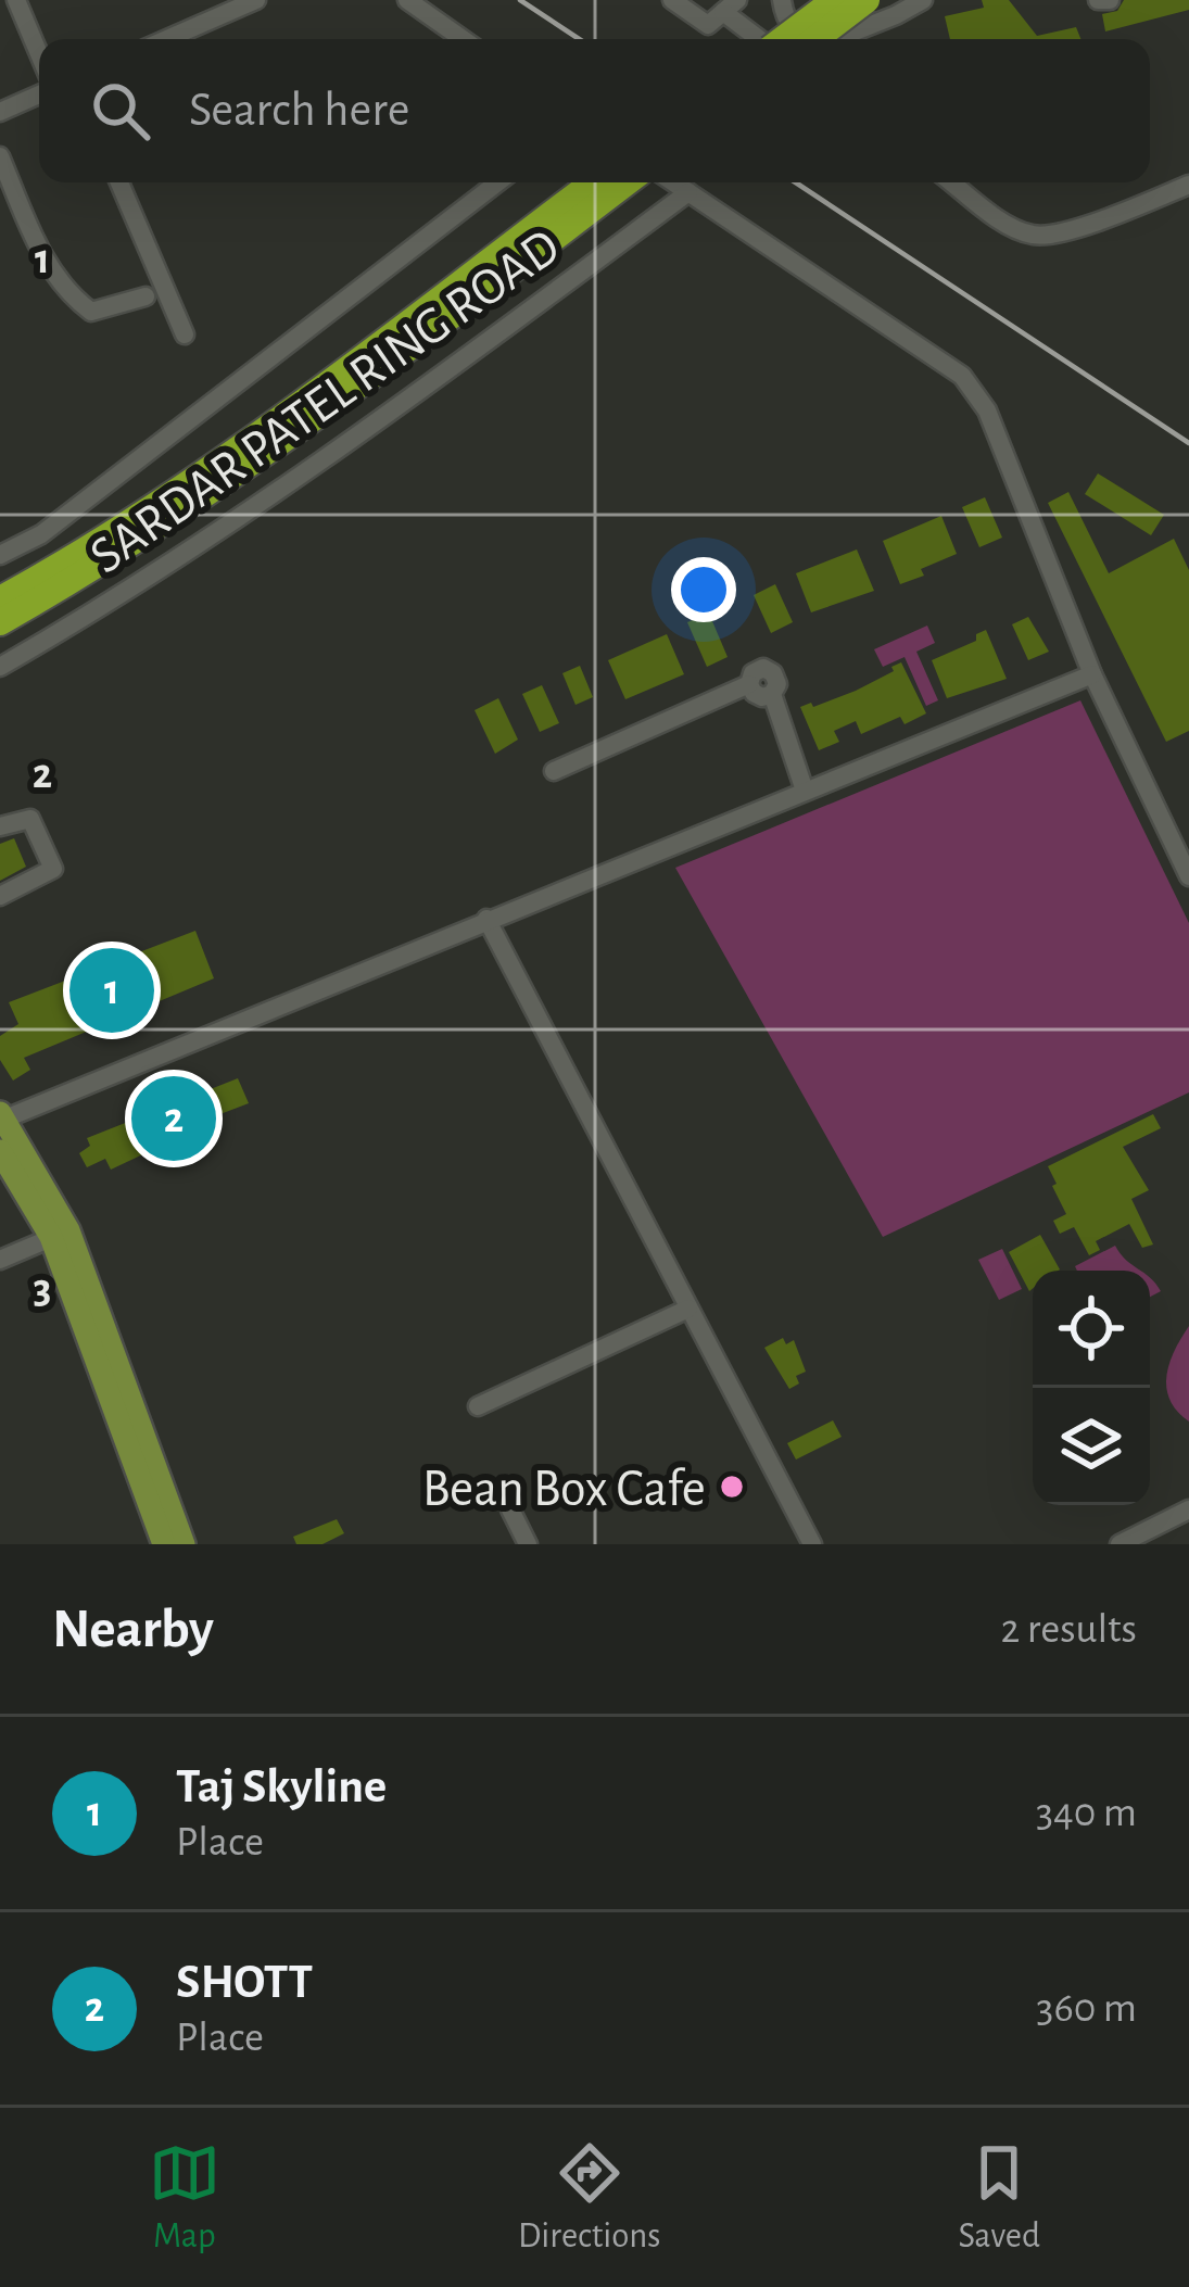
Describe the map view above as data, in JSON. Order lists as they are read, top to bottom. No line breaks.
{"streets":{"street":["SARDAR PATEL RING ROAD"]},"places":["Bean Box Cafe"],"page":{"search":"Search here","pins":["1","2"],"heading":["Nearby","2 results"],"list":[{"mark":"1","name":"Taj Skyline","note":"Place","value":"340 m"},{"mark":"2","name":"SHOTT","note":"Place","value":"360 m"}],"nav":["Map","Directions","Saved"]},"grid":{"rows":["1","2","3"]}}
